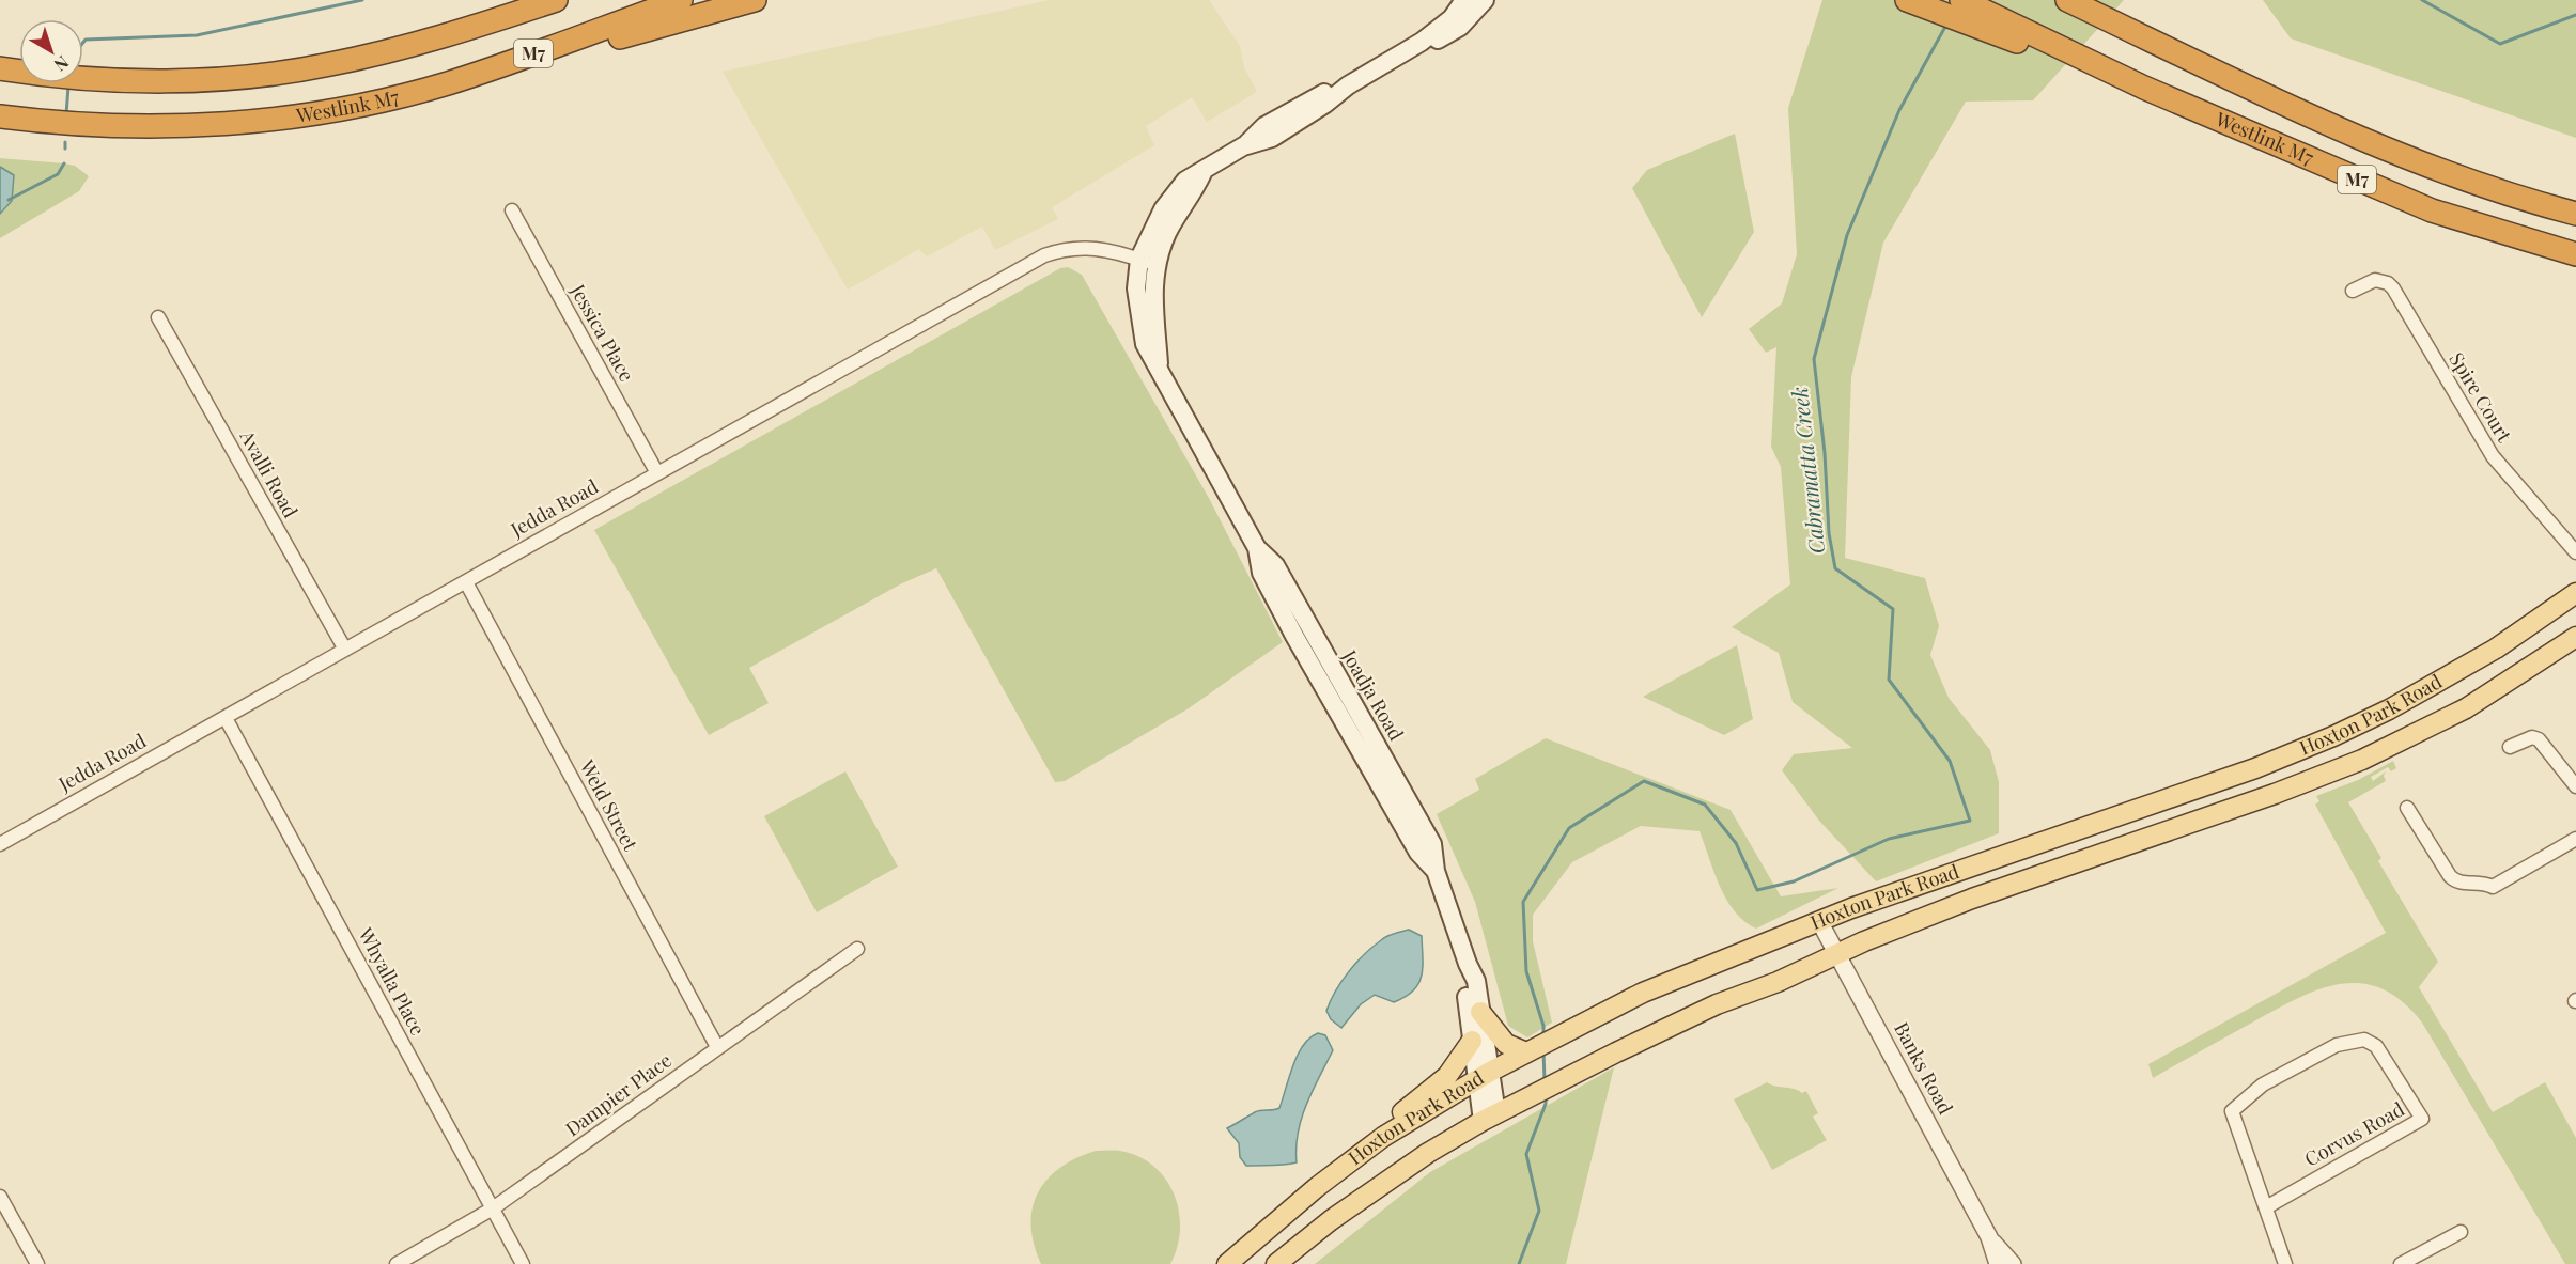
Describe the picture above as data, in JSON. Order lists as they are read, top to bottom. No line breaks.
{"streets":{"highway":["M7","Westlink M7"],"main road":["Joadja Road","Hoxton Park Road"],"street":["Jessica Place","Spire Court","Avalli Road","Jedda Road","Weld Street","Whyalla Place","Banks Road","Dampier Place","Corvus Road"]},"crossings":[["Jessica Place","Jedda Road"],["Avalli Road","Jedda Road"],["Jedda Road","Joadja Road"],["Jedda Road","Weld Street"],["Jedda Road","Whyalla Place"],["Joadja Road","Hoxton Park Road"],["Hoxton Park Road","Banks Road"],["Weld Street","Dampier Place"],["Whyalla Place","Dampier Place"]],"water":["Cabramatta Creek"],"north":"bottom right"}
